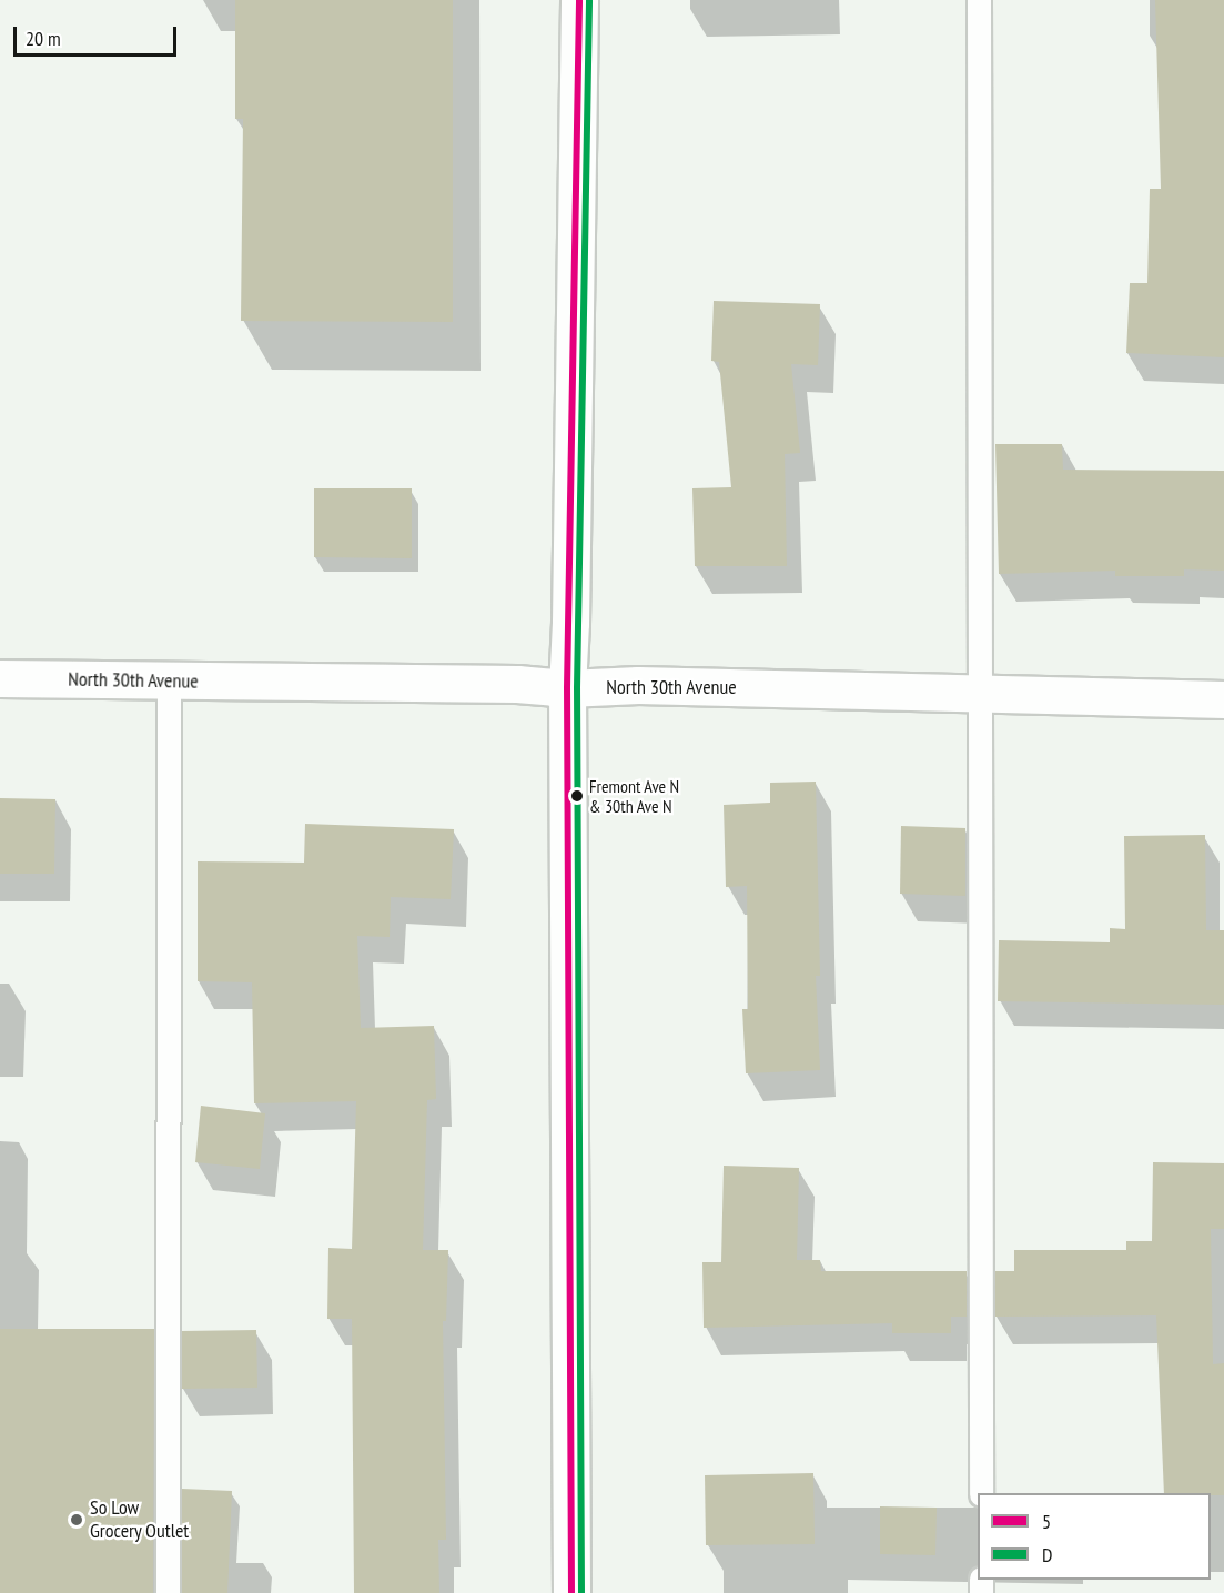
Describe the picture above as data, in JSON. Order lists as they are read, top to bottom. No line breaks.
{"streets":{"street":["North 30th Avenue"]},"places":["Fremont Ave N & 30th Ave N","So Low Grocery Outlet"],"lines":["transit line 5","transit line D"],"legend":["5","D"],"scale_bar":"20 m"}
